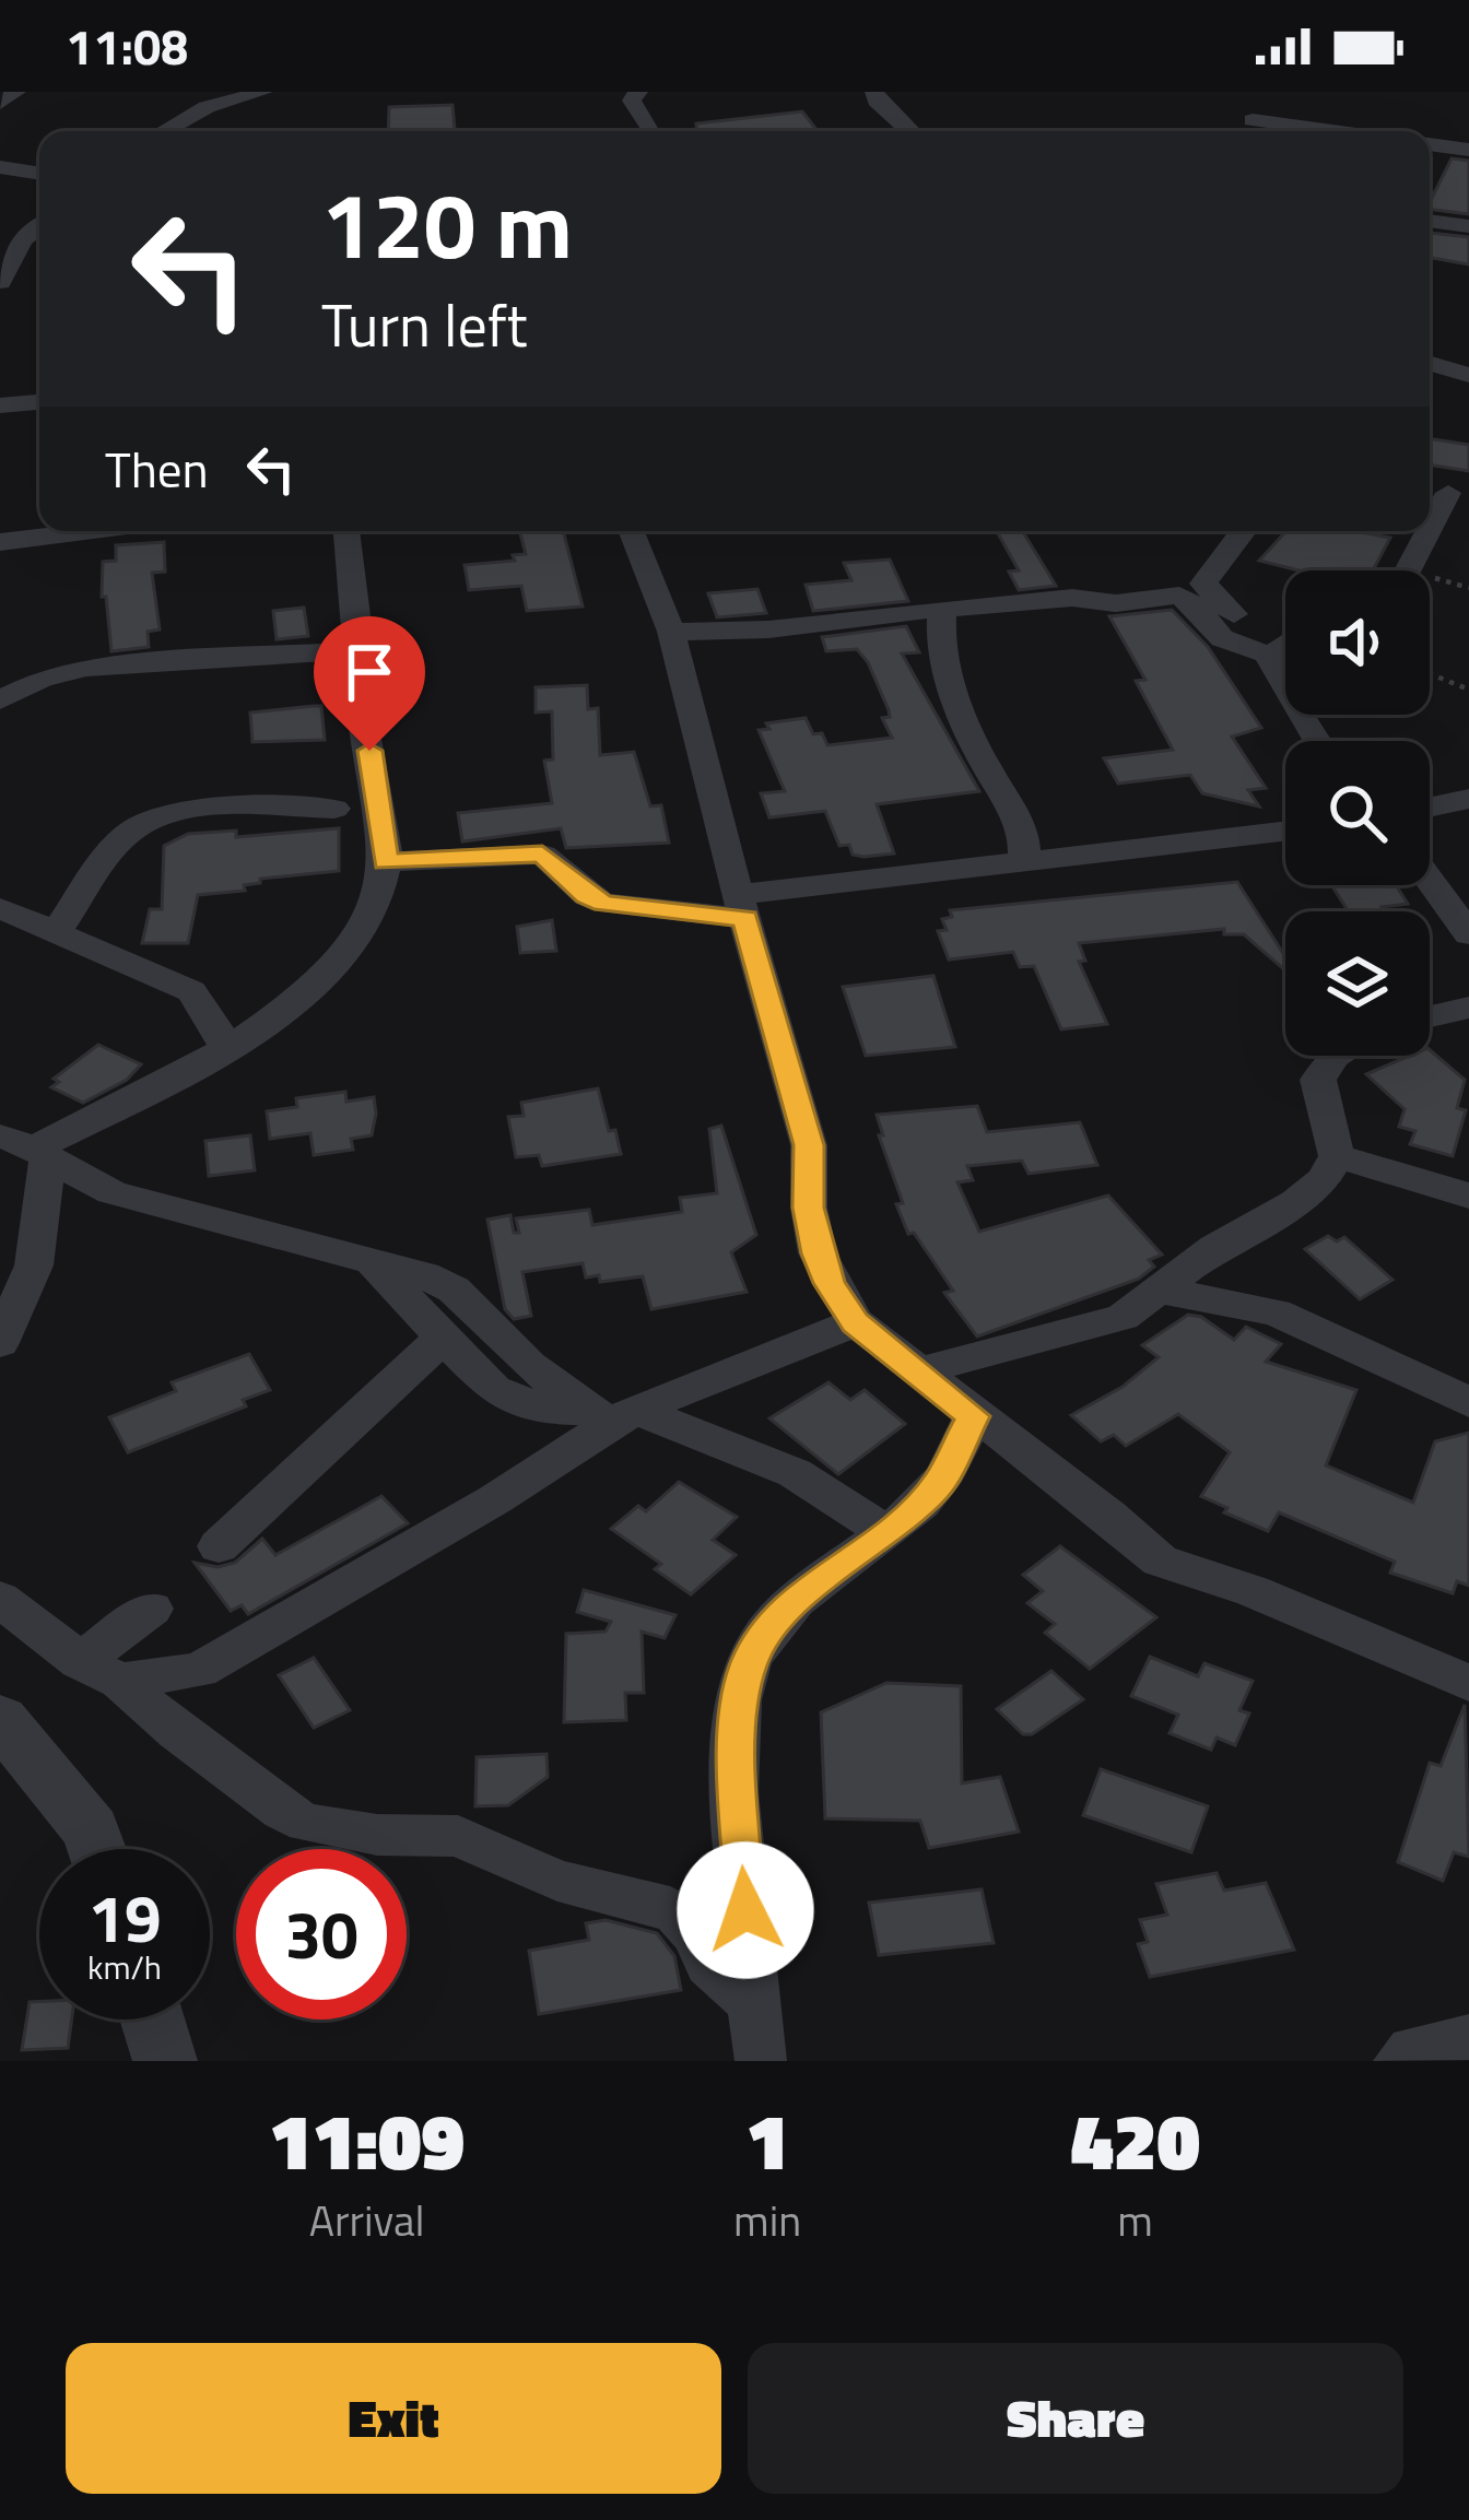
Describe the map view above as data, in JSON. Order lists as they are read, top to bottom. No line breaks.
{"page":{"status":"11:08","turn":["120 m","Turn left"],"then":"Then","speed":"19 km/h","limit":"30","eta":["11:09","Arrival","1","min","420","m"],"buttons":["Exit","Share"]}}
